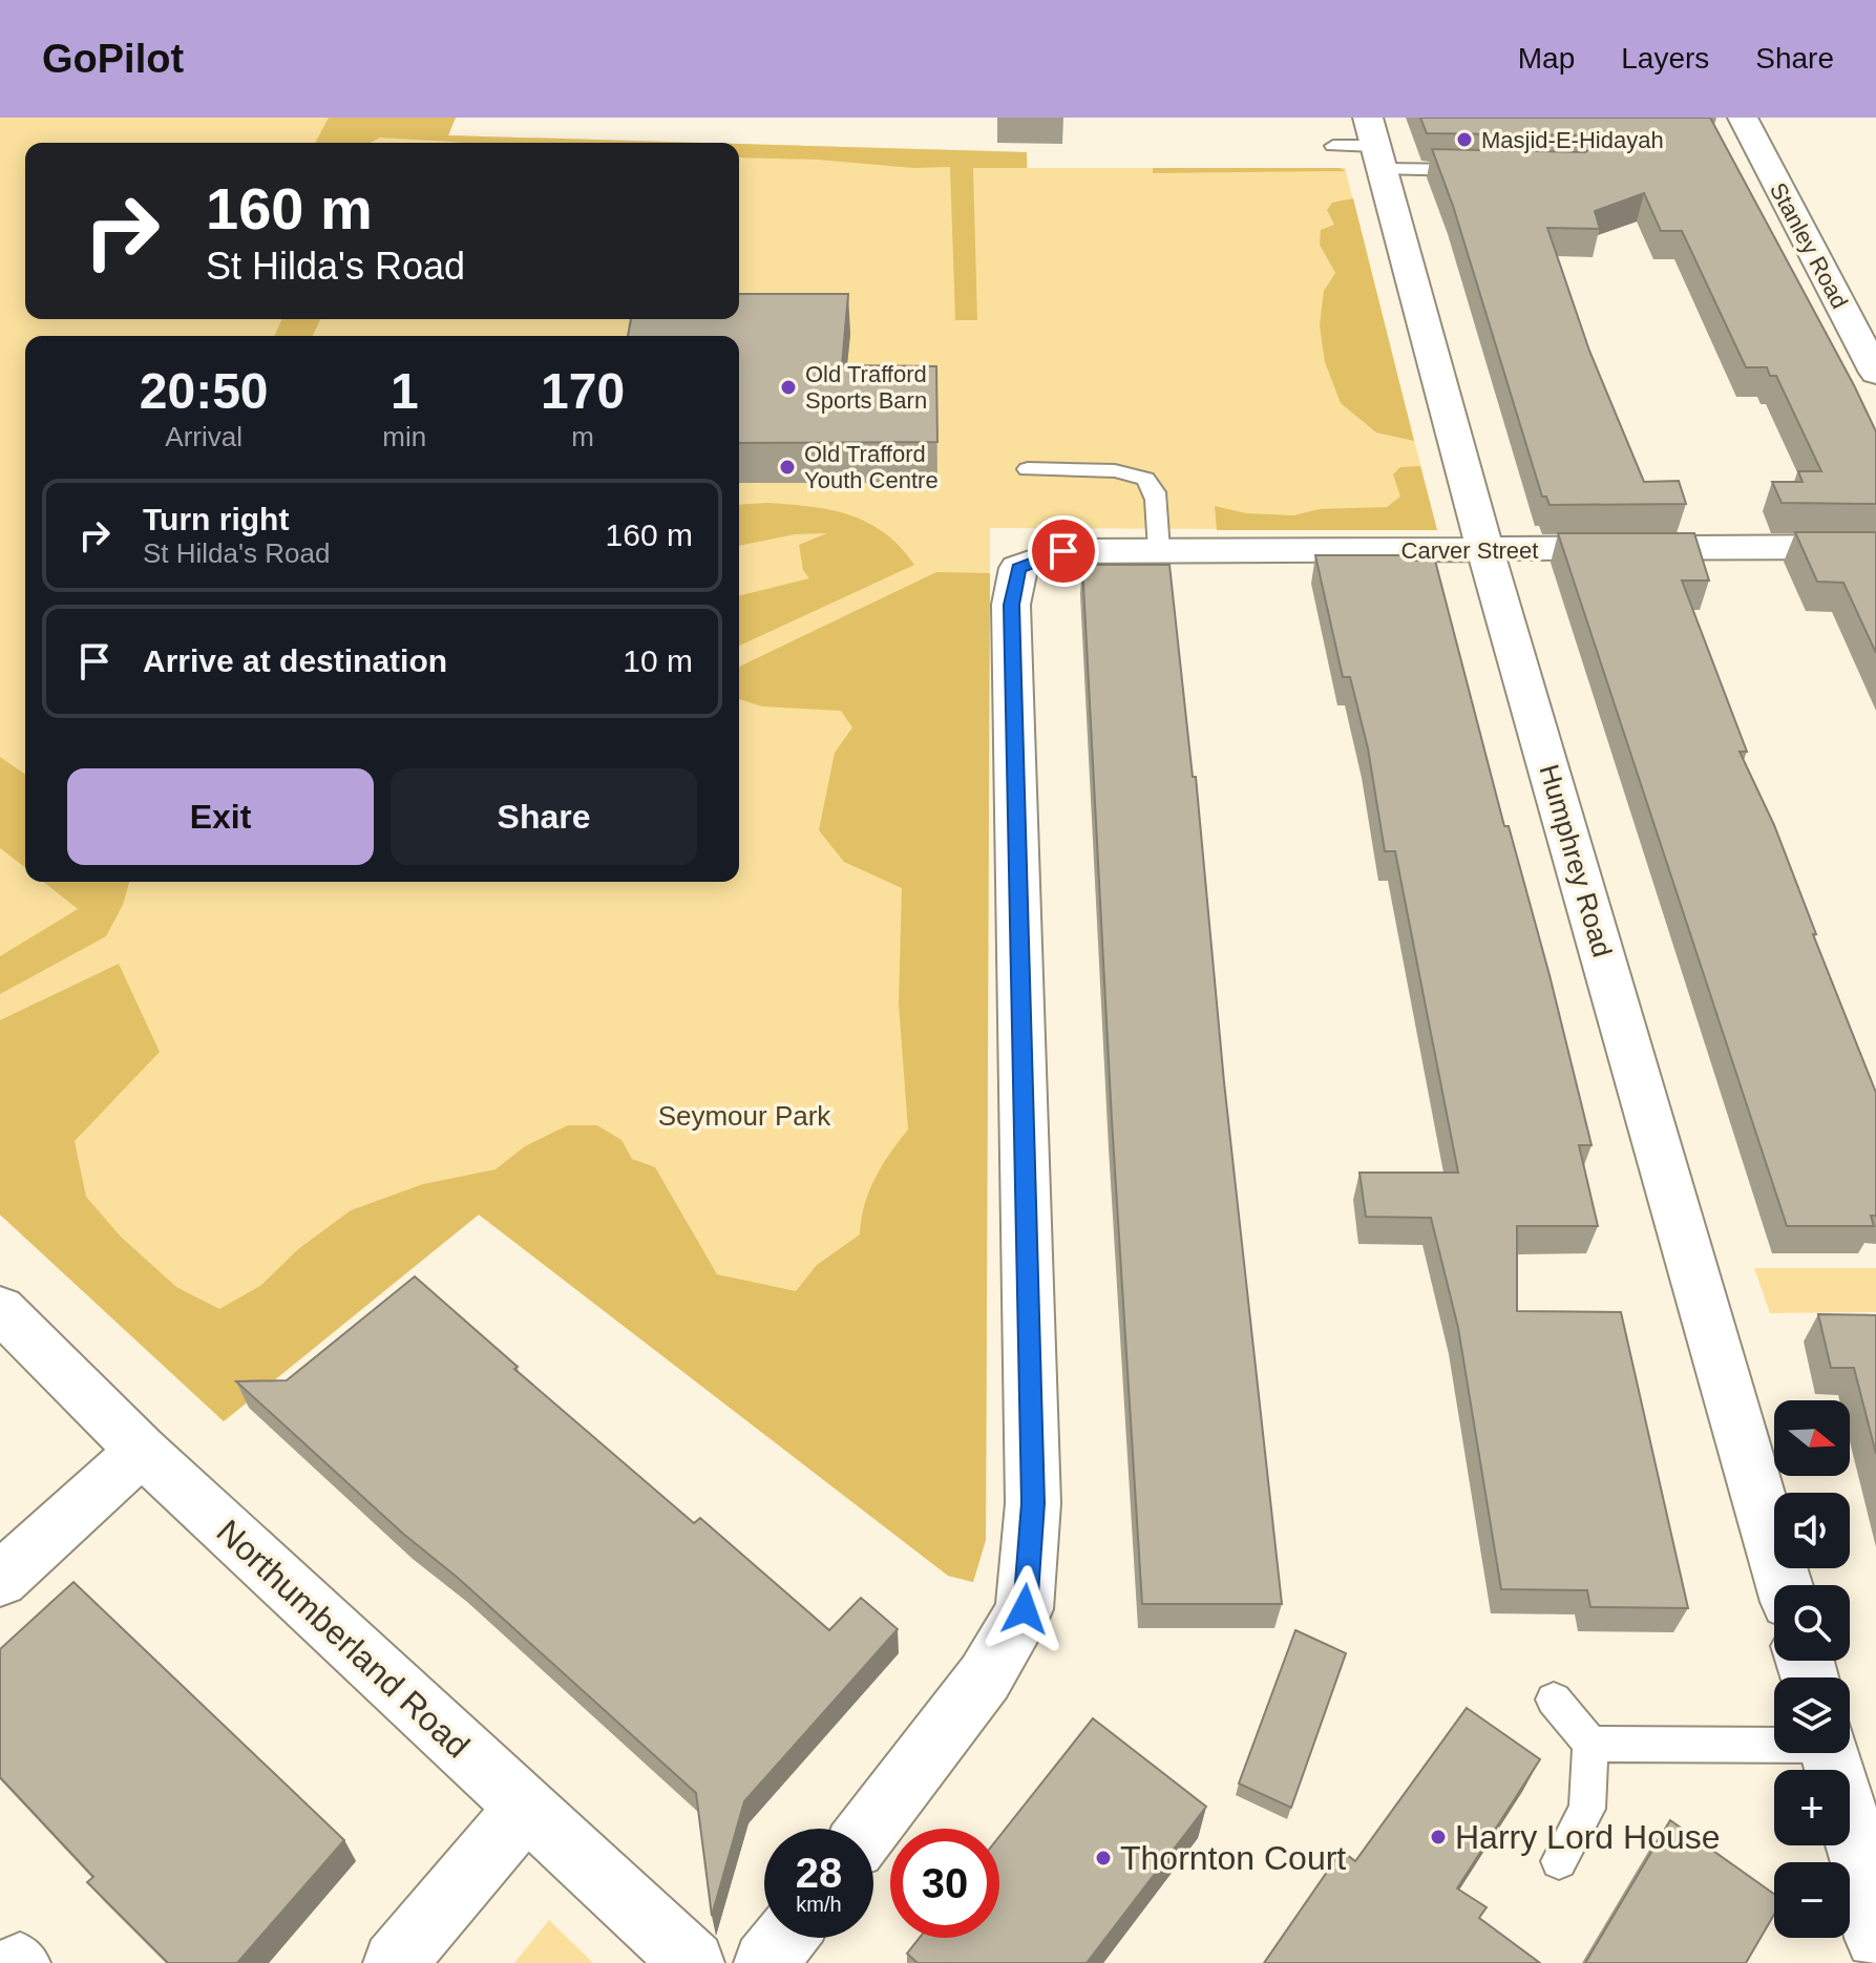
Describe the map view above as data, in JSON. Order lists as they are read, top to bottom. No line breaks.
{"streets":{"street":["Stanley Road","Carver Street","Humphrey Road","Northumberland Road"]},"crossings":[["Carver Street","Humphrey Road"]],"parks":["Seymour Park"],"places":["Masjid-E-Hidayah","Old Trafford Sports Barn","Old Trafford Youth Centre","Harry Lord House","Thornton Court"],"north":"right","page":{"header":"GoPilot","nav":["Map","Layers","Share"],"turn":["160 m","St Hilda's Road"],"eta":["20:50","Arrival","1","min","170","m"],"list":[{"name":"Turn right","note":"St Hilda's Road","value":"160 m"},{"name":"Arrive at destination","value":"10 m"}],"buttons":["Exit","Share"],"map_buttons":["+","−"],"speed":"28 km/h","limit":"30"}}
